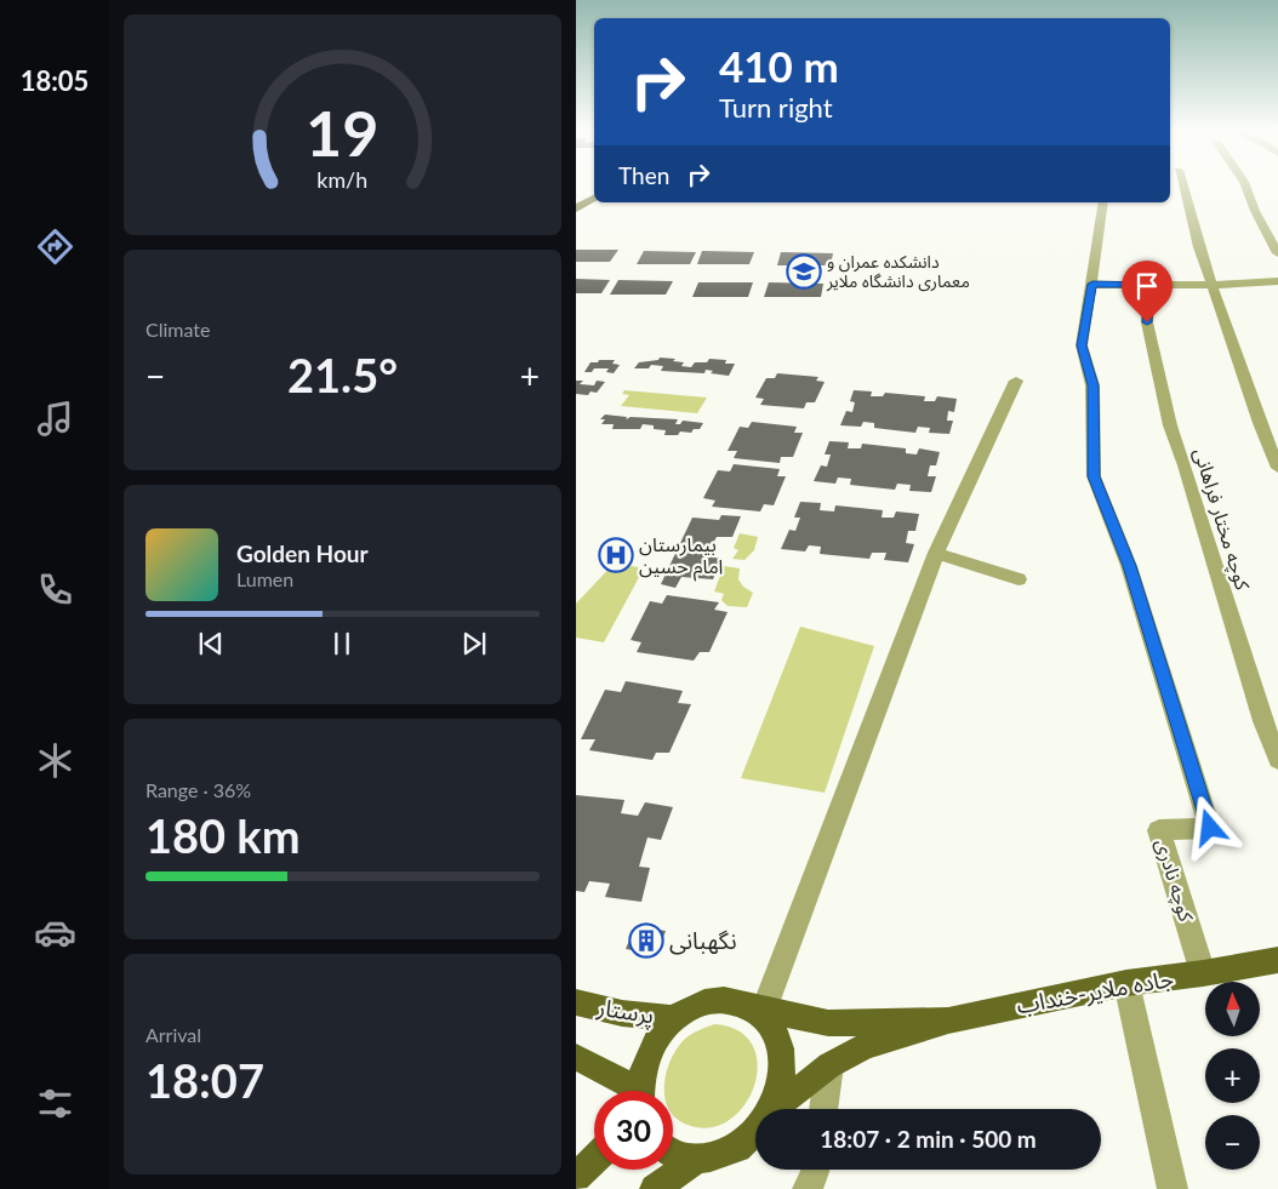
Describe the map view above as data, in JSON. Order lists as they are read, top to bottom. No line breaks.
{"streets":{"main road":["جاده ملایر-خنداب","پرستار"],"street":["کوچه مختار فراهانی","کوچه نادری"]},"crossings":[["کوچه نادری","جاده ملایر-خنداب"]],"places":{"school or university":["دانشکده عمران و معماری دانشگاه ملایر"],"hospital":["بیمارستان امام حسین"],"building":["نگهبانی"]},"north":"top","page":{"tabs":"18:05","turn":["410 m","Turn right"],"then":"Then","tile":["Climate",["Range · 36%","180 km"],["Arrival","18:07"]],"heat":["−","21.5°","+"],"song":["Golden Hour","Lumen"],"map_buttons":["+","−"],"limit":"30","trip":"18:07 · 2 min · 500 m","gauge":["19","km/h"]}}
